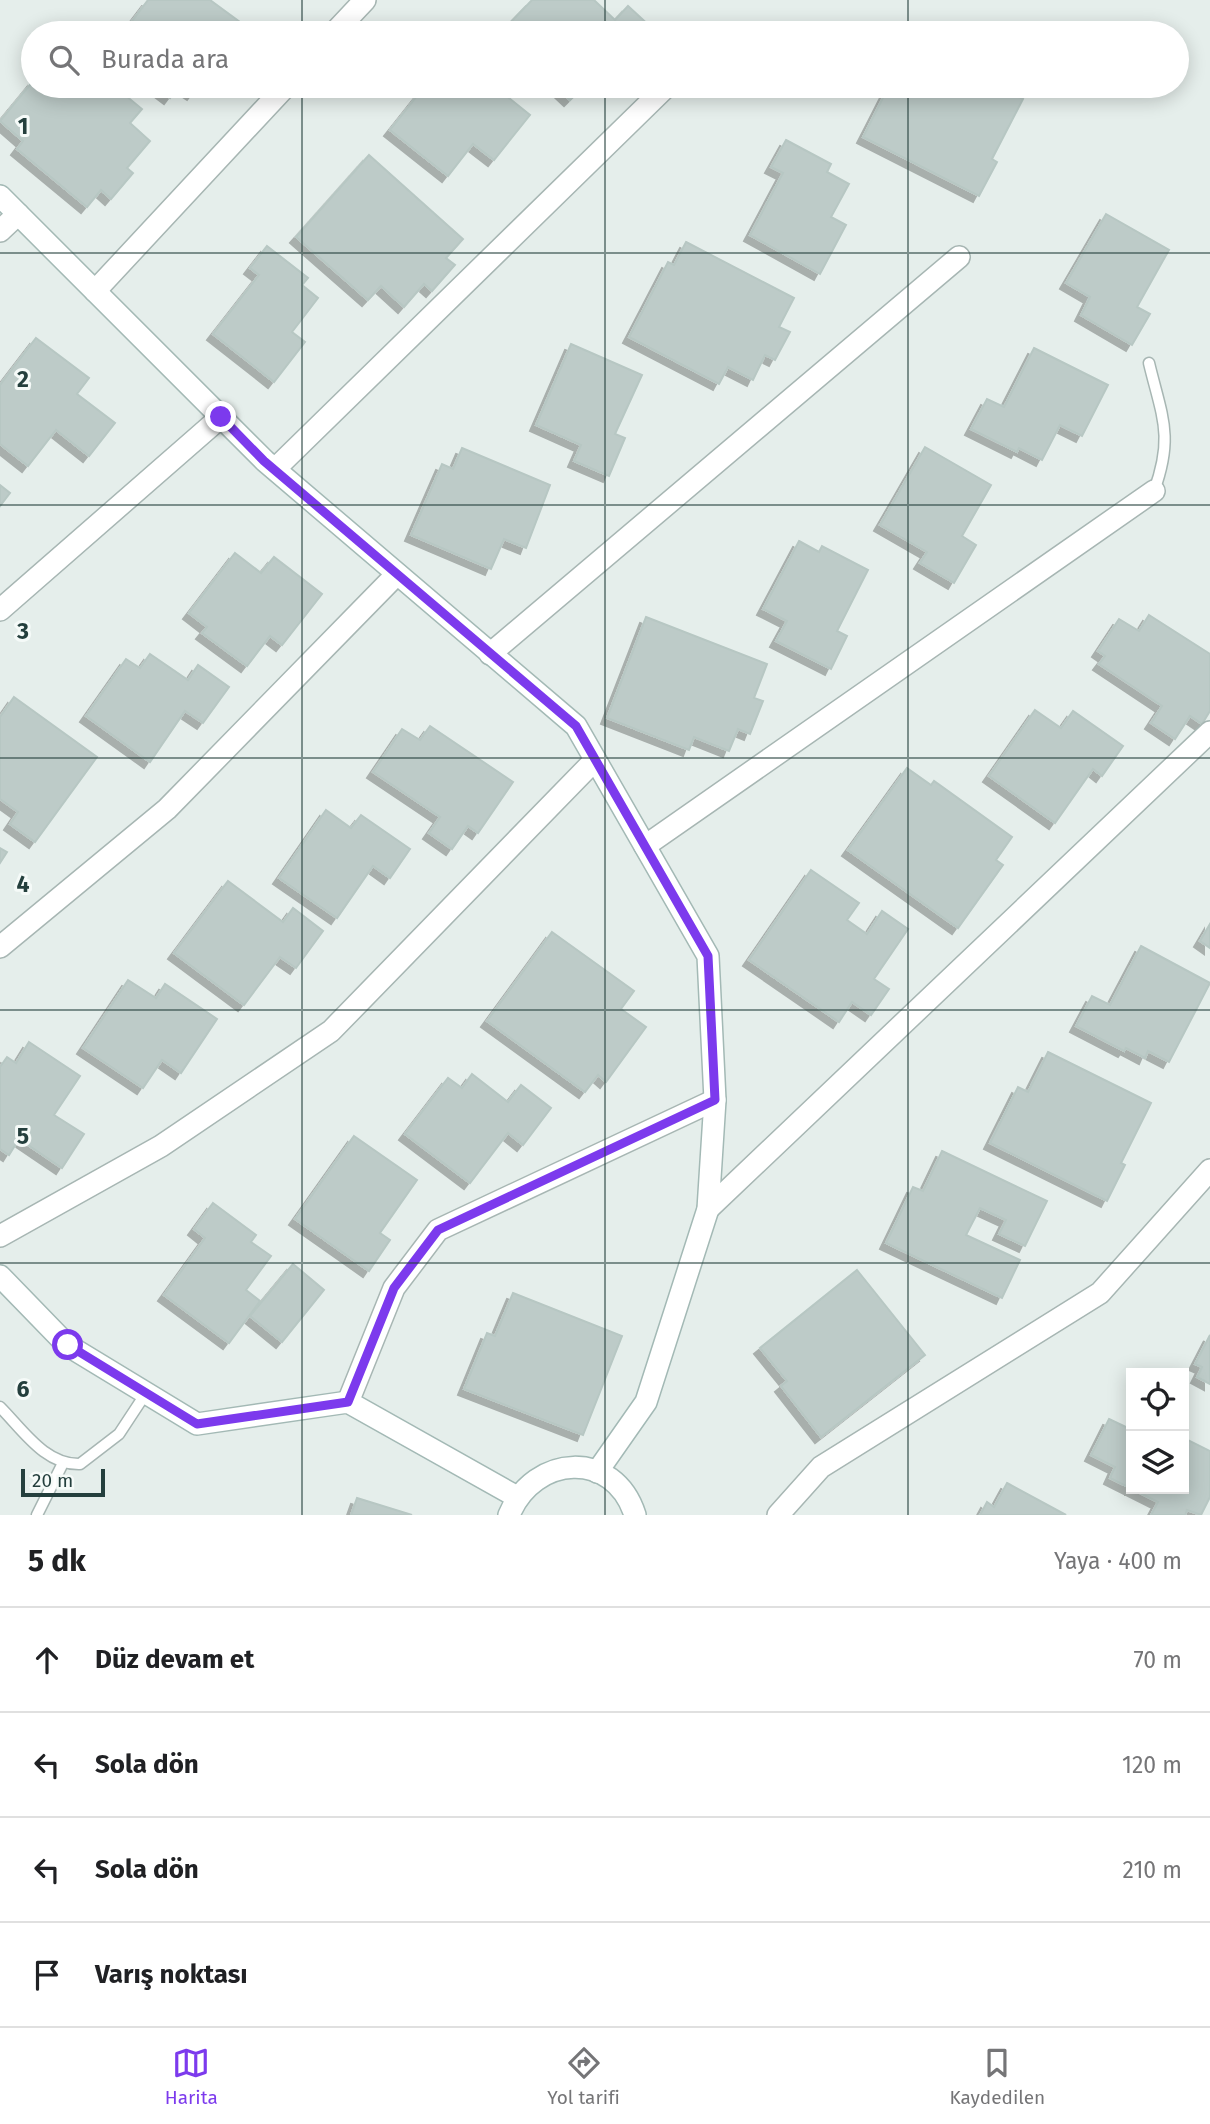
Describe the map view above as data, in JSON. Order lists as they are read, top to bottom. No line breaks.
{"scale_bar":"20 m","page":{"search":"Burada ara","scale":"20 m","heading":["5 dk","Yaya · 400 m"],"list":[["Düz devam et","70 m"],["Sola dön","120 m"],["Sola dön","210 m"],"Varış noktası"],"nav":["Harita","Yol tarifi","Kaydedilen"]},"grid":{"rows":["1","2","3","4","5","6"]}}
